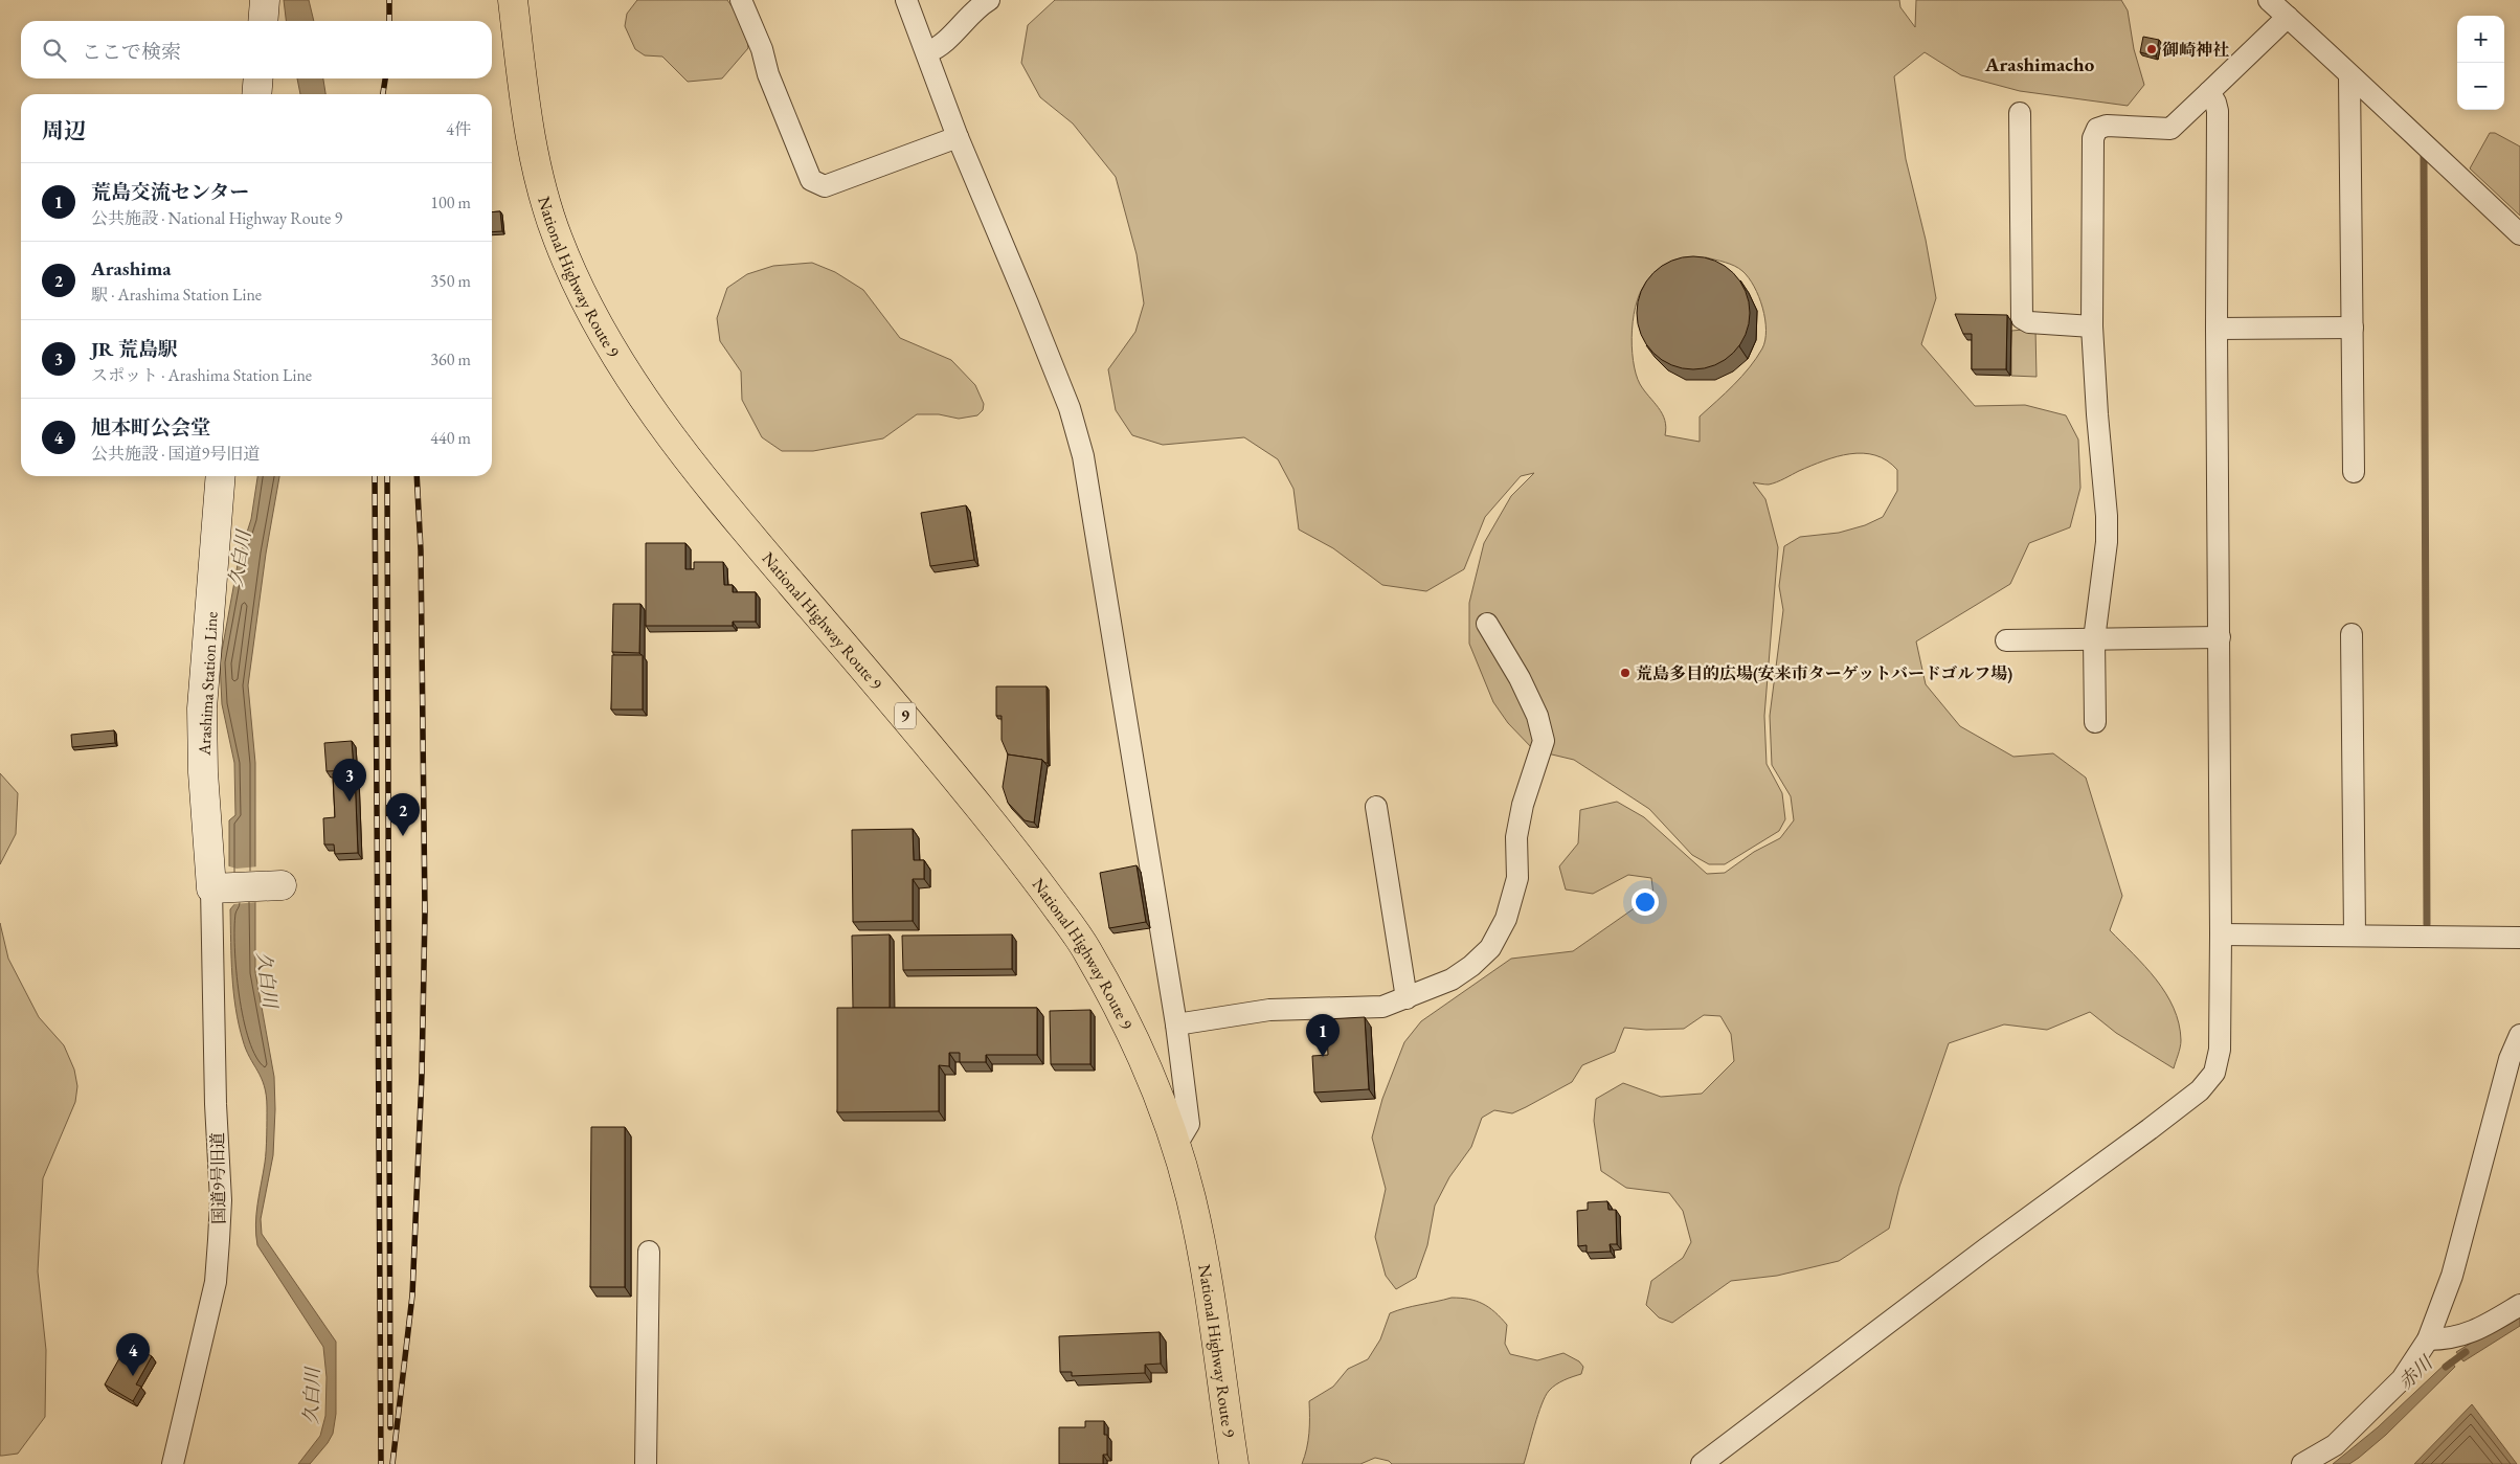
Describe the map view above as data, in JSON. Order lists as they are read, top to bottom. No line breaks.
{"streets":{"highway":["National Highway Route 9","9"],"main road":["Arashima Station Line"],"street":["国道9号旧道"]},"crossings":[["Arashima Station Line","国道9号旧道"]],"districts":["Arashimacho"],"water":["久白川","赤川"],"places":["御崎神社","荒島多目的広場(安来市ターゲットバードゴルフ場)"],"page":{"map_buttons":["+","−"],"search":"ここで検索","heading":["周辺","4件"],"list":[{"mark":"1","name":"荒島交流センター","note":"公共施設 · National Highway Route 9","value":"100 m"},{"mark":"2","name":"Arashima","note":"駅 · Arashima Station Line","value":"350 m"},{"mark":"3","name":"JR 荒島駅","note":"スポット · Arashima Station Line","value":"360 m"},{"mark":"4","name":"旭本町公会堂","note":"公共施設 · 国道9号旧道","value":"440 m"}],"pins":["3","2","1","4"]}}
